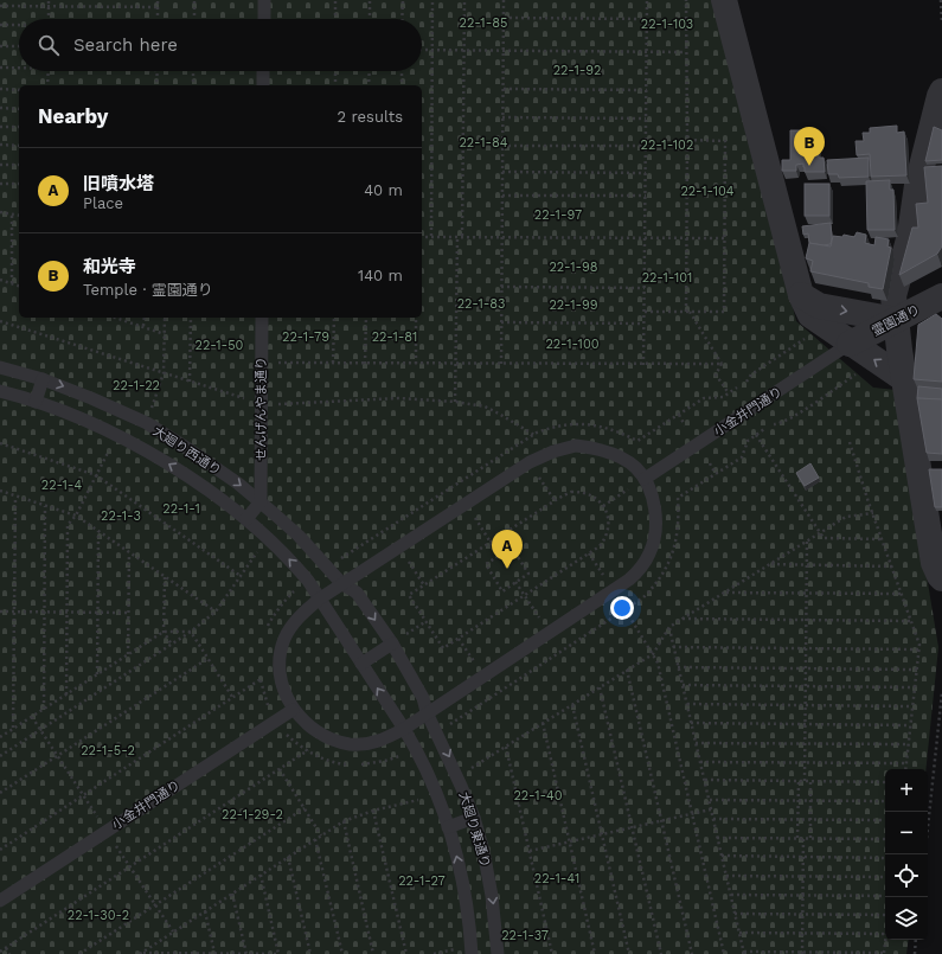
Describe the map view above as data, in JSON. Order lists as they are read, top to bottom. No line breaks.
{"streets":{"street":["霊園通り"],"lane":["せんげんやま通り","小金井門通り","大廻り西通り","大廻り東通り"]},"crossings":[["霊園通り","小金井門通り"],["せんげんやま通り","大廻り西通り"],["大廻り西通り","大廻り東通り"]],"parks":["22-1-85","22-1-103","22-1-92","22-1-84","22-1-102","22-1-104","22-1-97","22-1-98","22-1-101","22-1-83","22-1-99","22-1-79","22-1-81","22-1-100","22-1-50","22-1-22","22-1-4","22-1-1","22-1-3","22-1-5-2","22-1-40","22-1-29-2","22-1-41","22-1-27","22-1-30-2","22-1-37"],"page":{"search":"Search here","heading":["Nearby","2 results"],"pins":["B","A"],"list":[{"mark":"A","name":"旧噴水塔","note":"Place","value":"40 m"},{"mark":"B","name":"和光寺","note":"Temple · 霊園通り","value":"140 m"}],"map_buttons":["+","−"]}}
